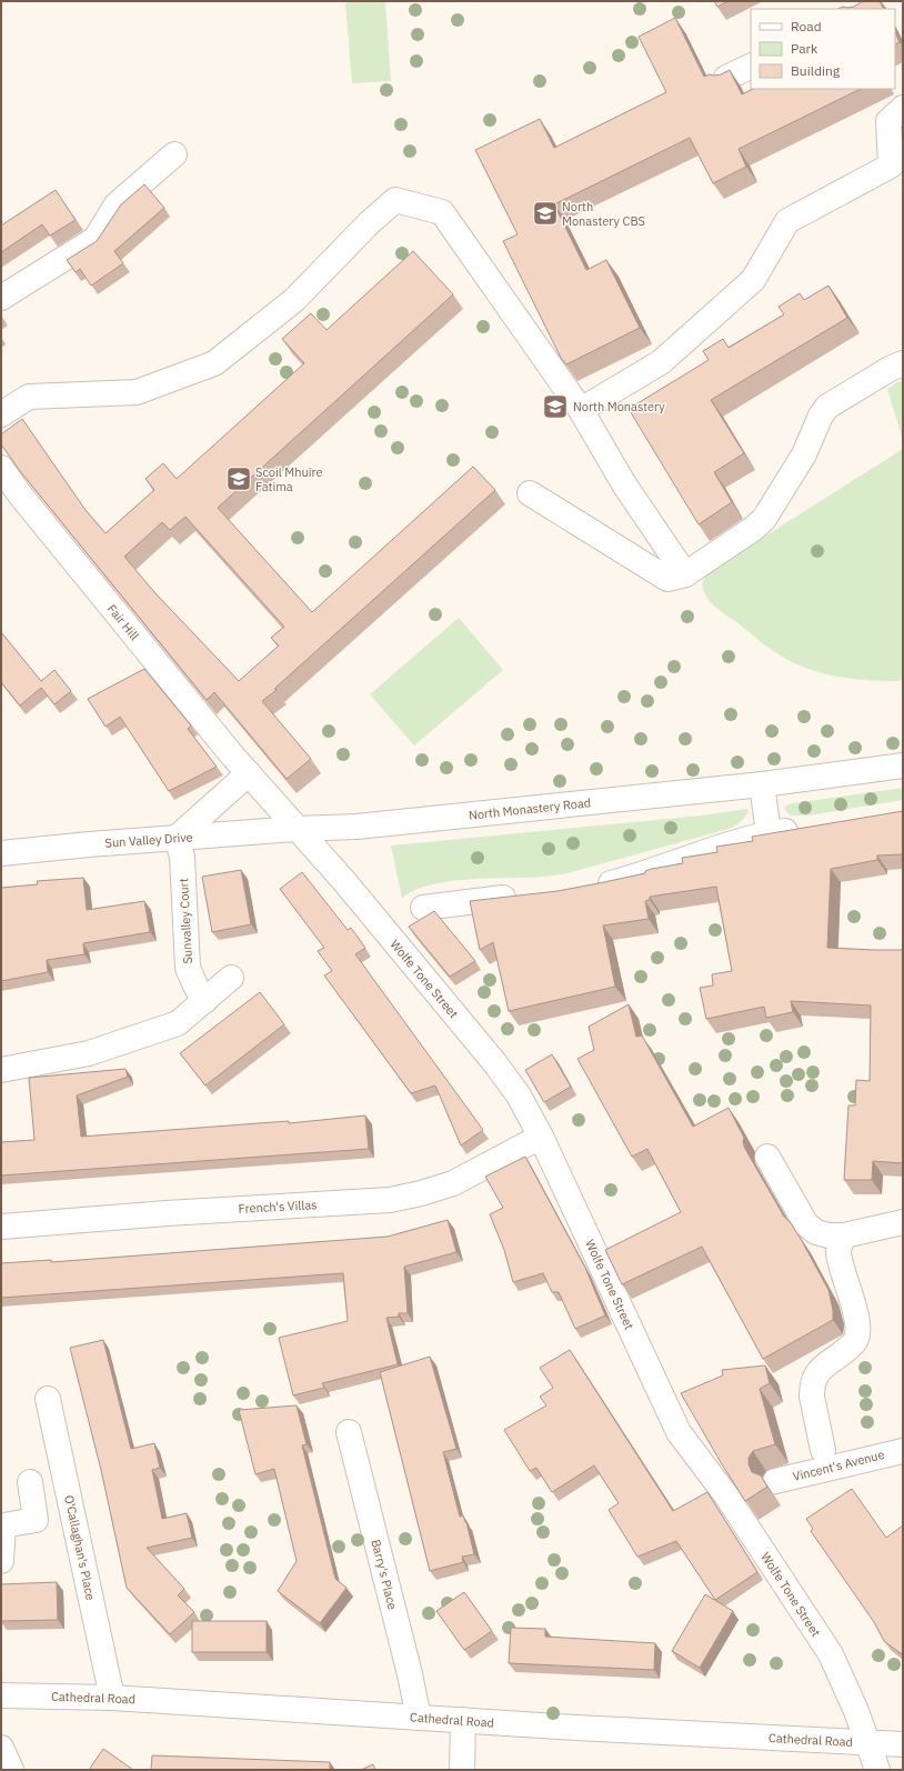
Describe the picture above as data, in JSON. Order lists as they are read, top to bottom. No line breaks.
{"streets":{"street":["Fair Hill","North Monastery Road","Sun Valley Drive","Sunvalley Court","Wolfe Tone Street","French's Villas","Vincent's Avenue","O'Callaghan's Place","Barry's Place","Cathedral Road"]},"crossings":[["Fair Hill","North Monastery Road"],["Fair Hill","Sun Valley Drive"],["Fair Hill","Wolfe Tone Street"],["North Monastery Road","Sun Valley Drive"],["North Monastery Road","Wolfe Tone Street"],["Sun Valley Drive","Sunvalley Court"],["Sun Valley Drive","Wolfe Tone Street"],["Wolfe Tone Street","French's Villas"],["Wolfe Tone Street","Cathedral Road"],["O'Callaghan's Place","Cathedral Road"],["Barry's Place","Cathedral Road"]],"places":{"school or university":["North Monastery CBS","North Monastery","Scoil Mhuire Fatima"]},"legend":["Road","Park","Building"]}
